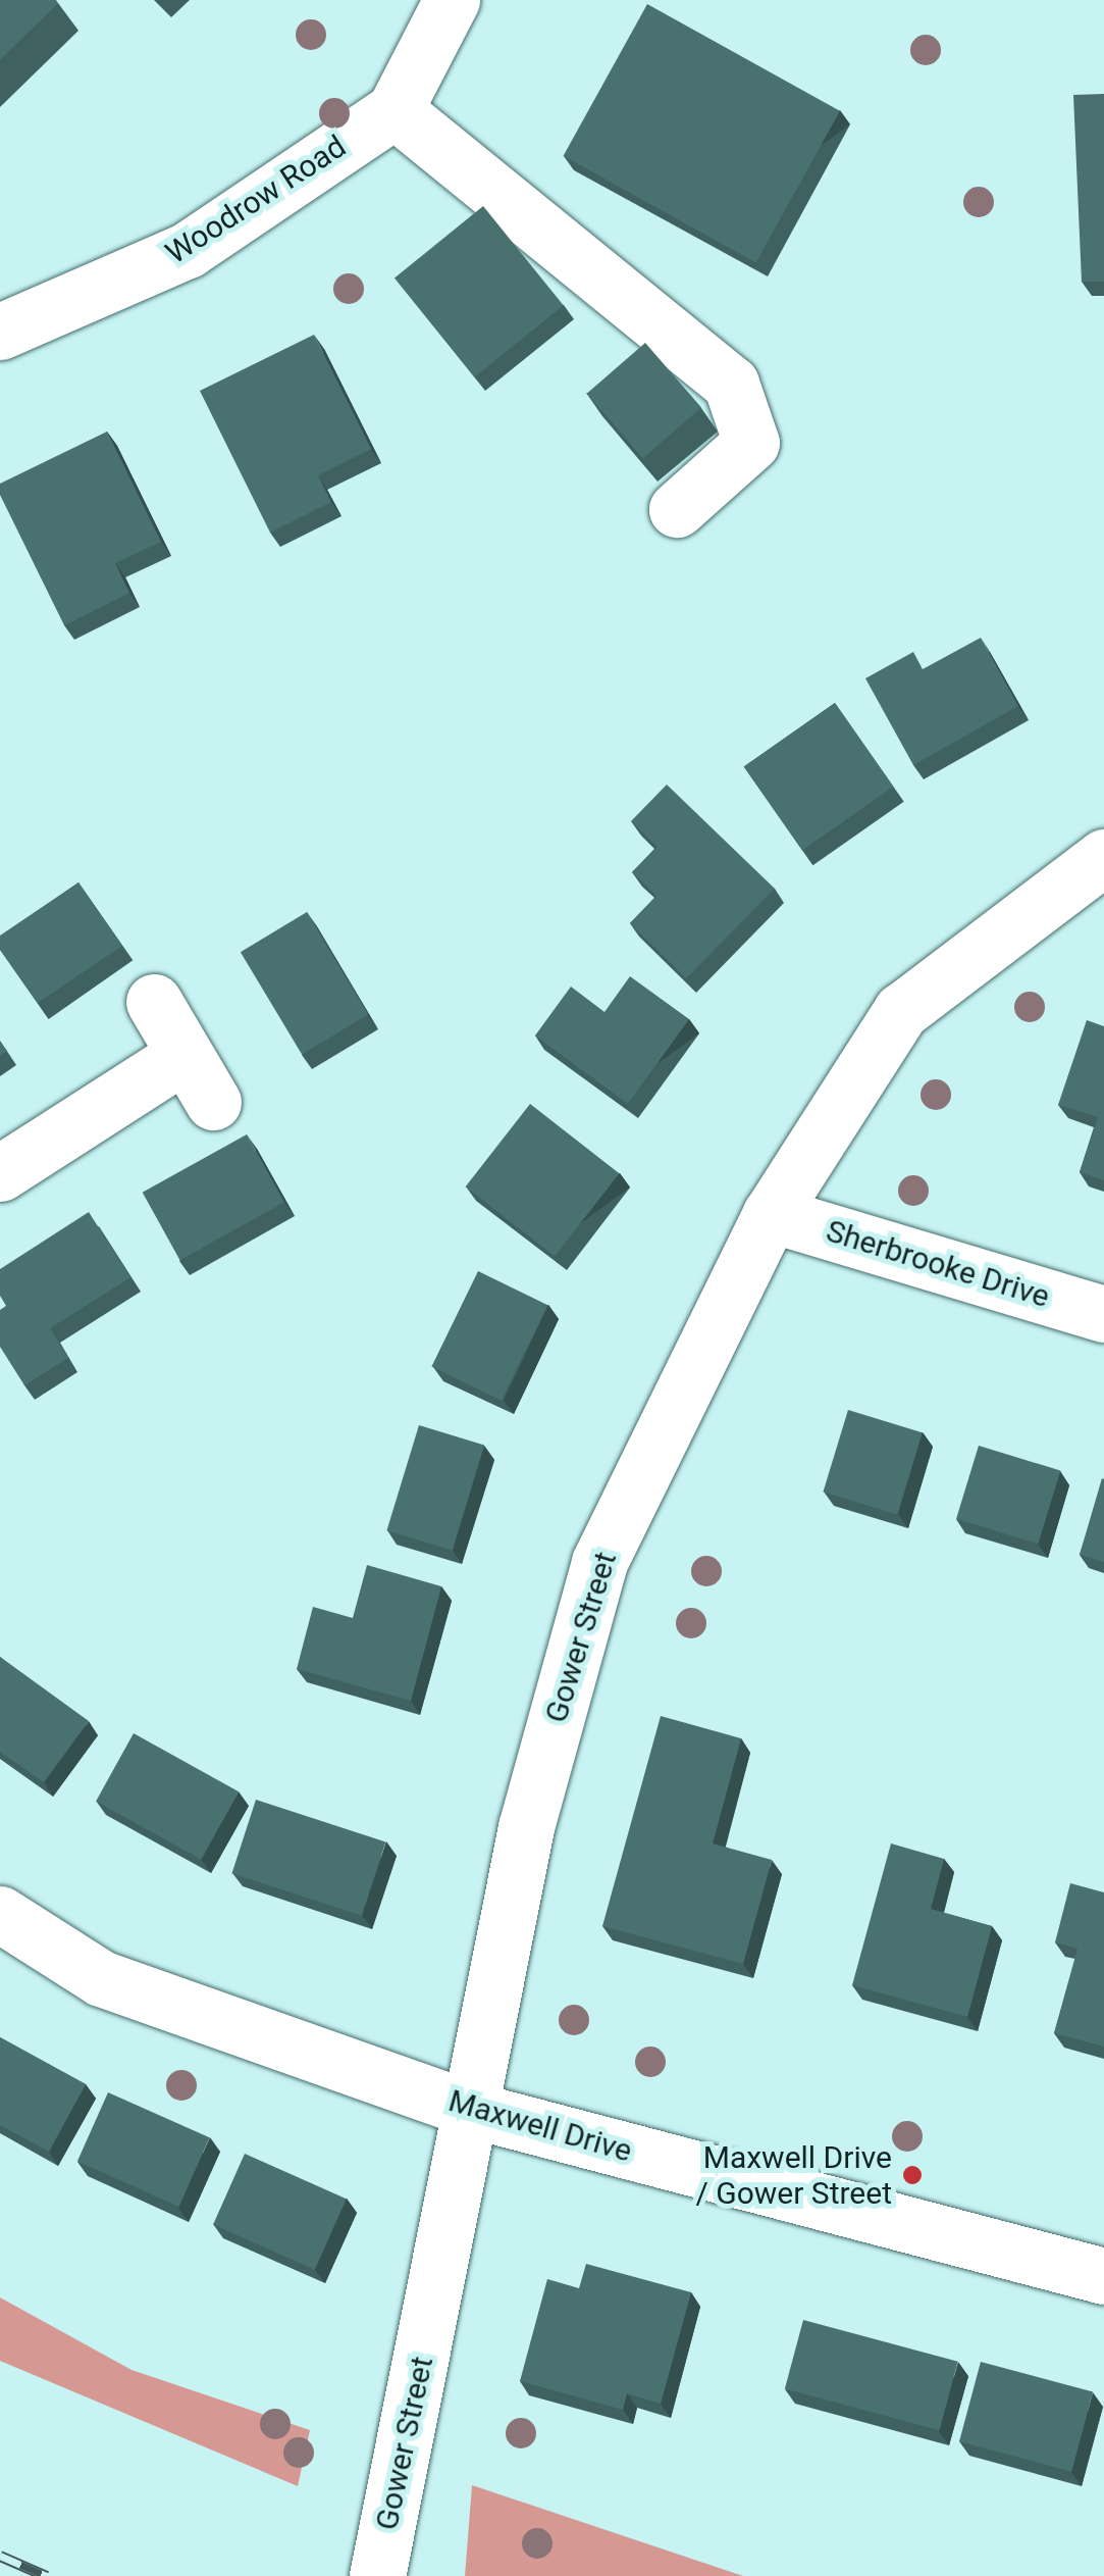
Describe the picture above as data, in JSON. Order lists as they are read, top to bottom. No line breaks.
{"streets":{"street":["Woodrow Road","Sherbrooke Drive","Gower Street","Maxwell Drive"]},"crossings":[["Sherbrooke Drive","Gower Street"],["Gower Street","Maxwell Drive"]],"places":["Maxwell Drive / Gower Street"]}
